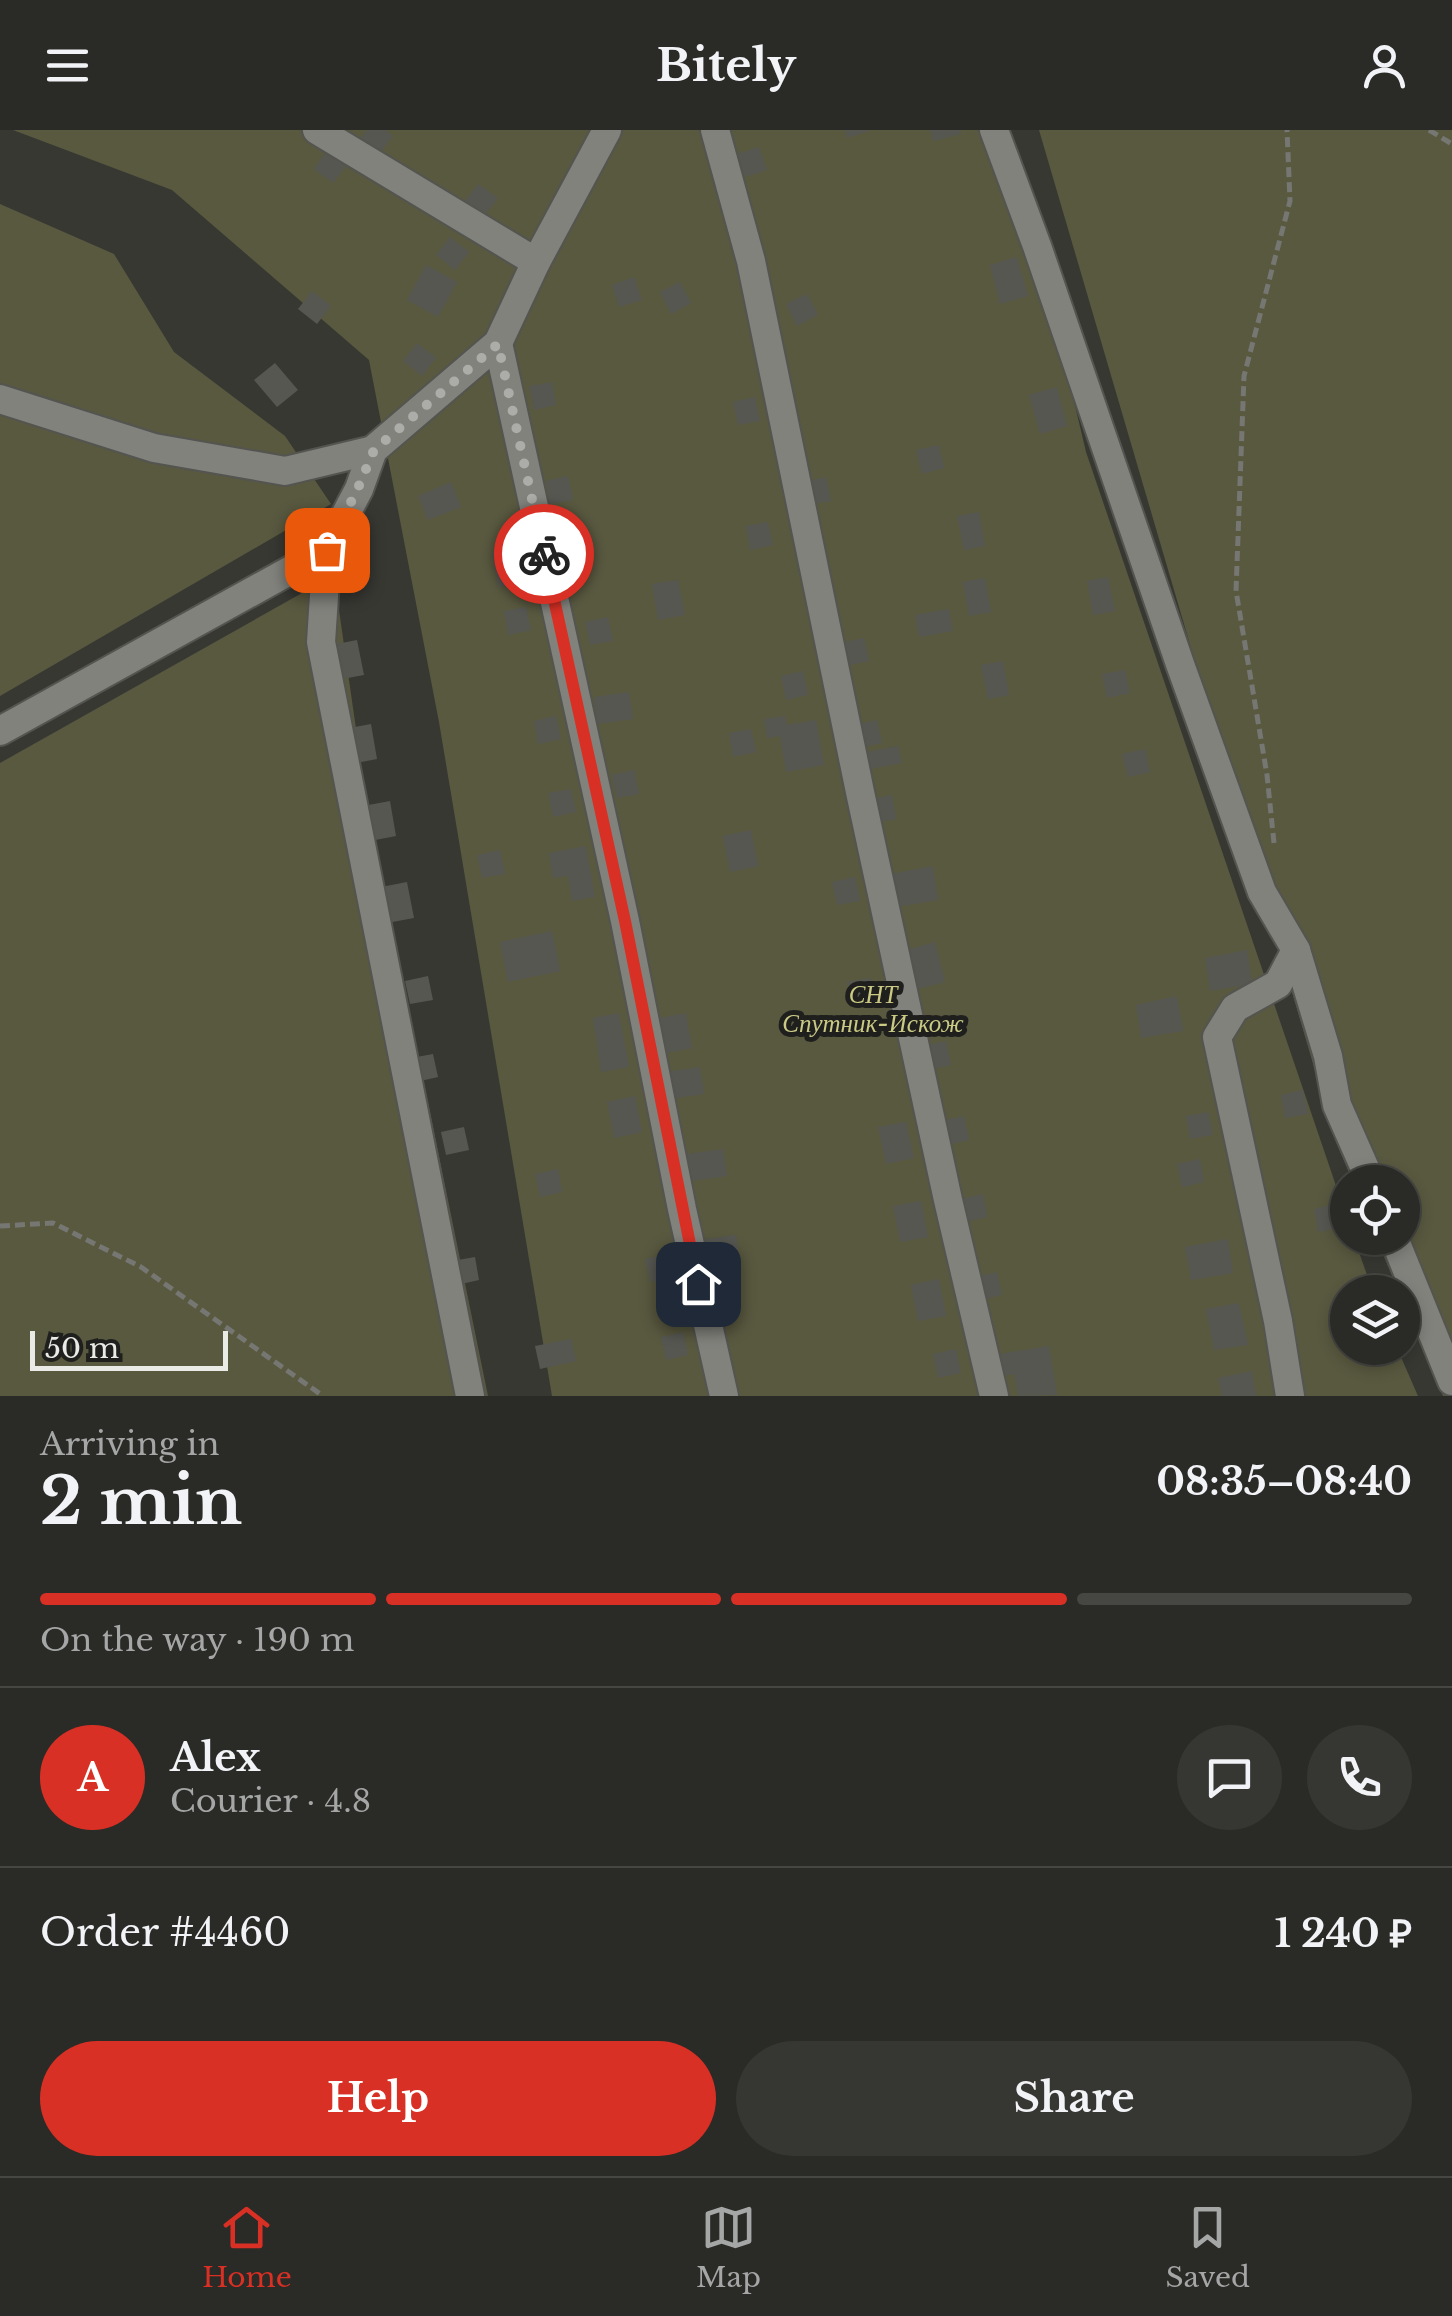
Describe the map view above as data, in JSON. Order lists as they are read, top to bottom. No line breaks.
{"parks":["СНТ Спутник-Искож"],"scale_bar":"50 m","page":{"header":"Bitely","scale":"50 m","heading":["2 min","Arriving in","08:35–08:40"],"panel":["Alex","Courier · 4.8","Order #4460","1 240 ₽"],"bar":"On the way · 190 m","round":"A","buttons":["Help","Share"],"tabs":["Home","Map","Saved"]}}
